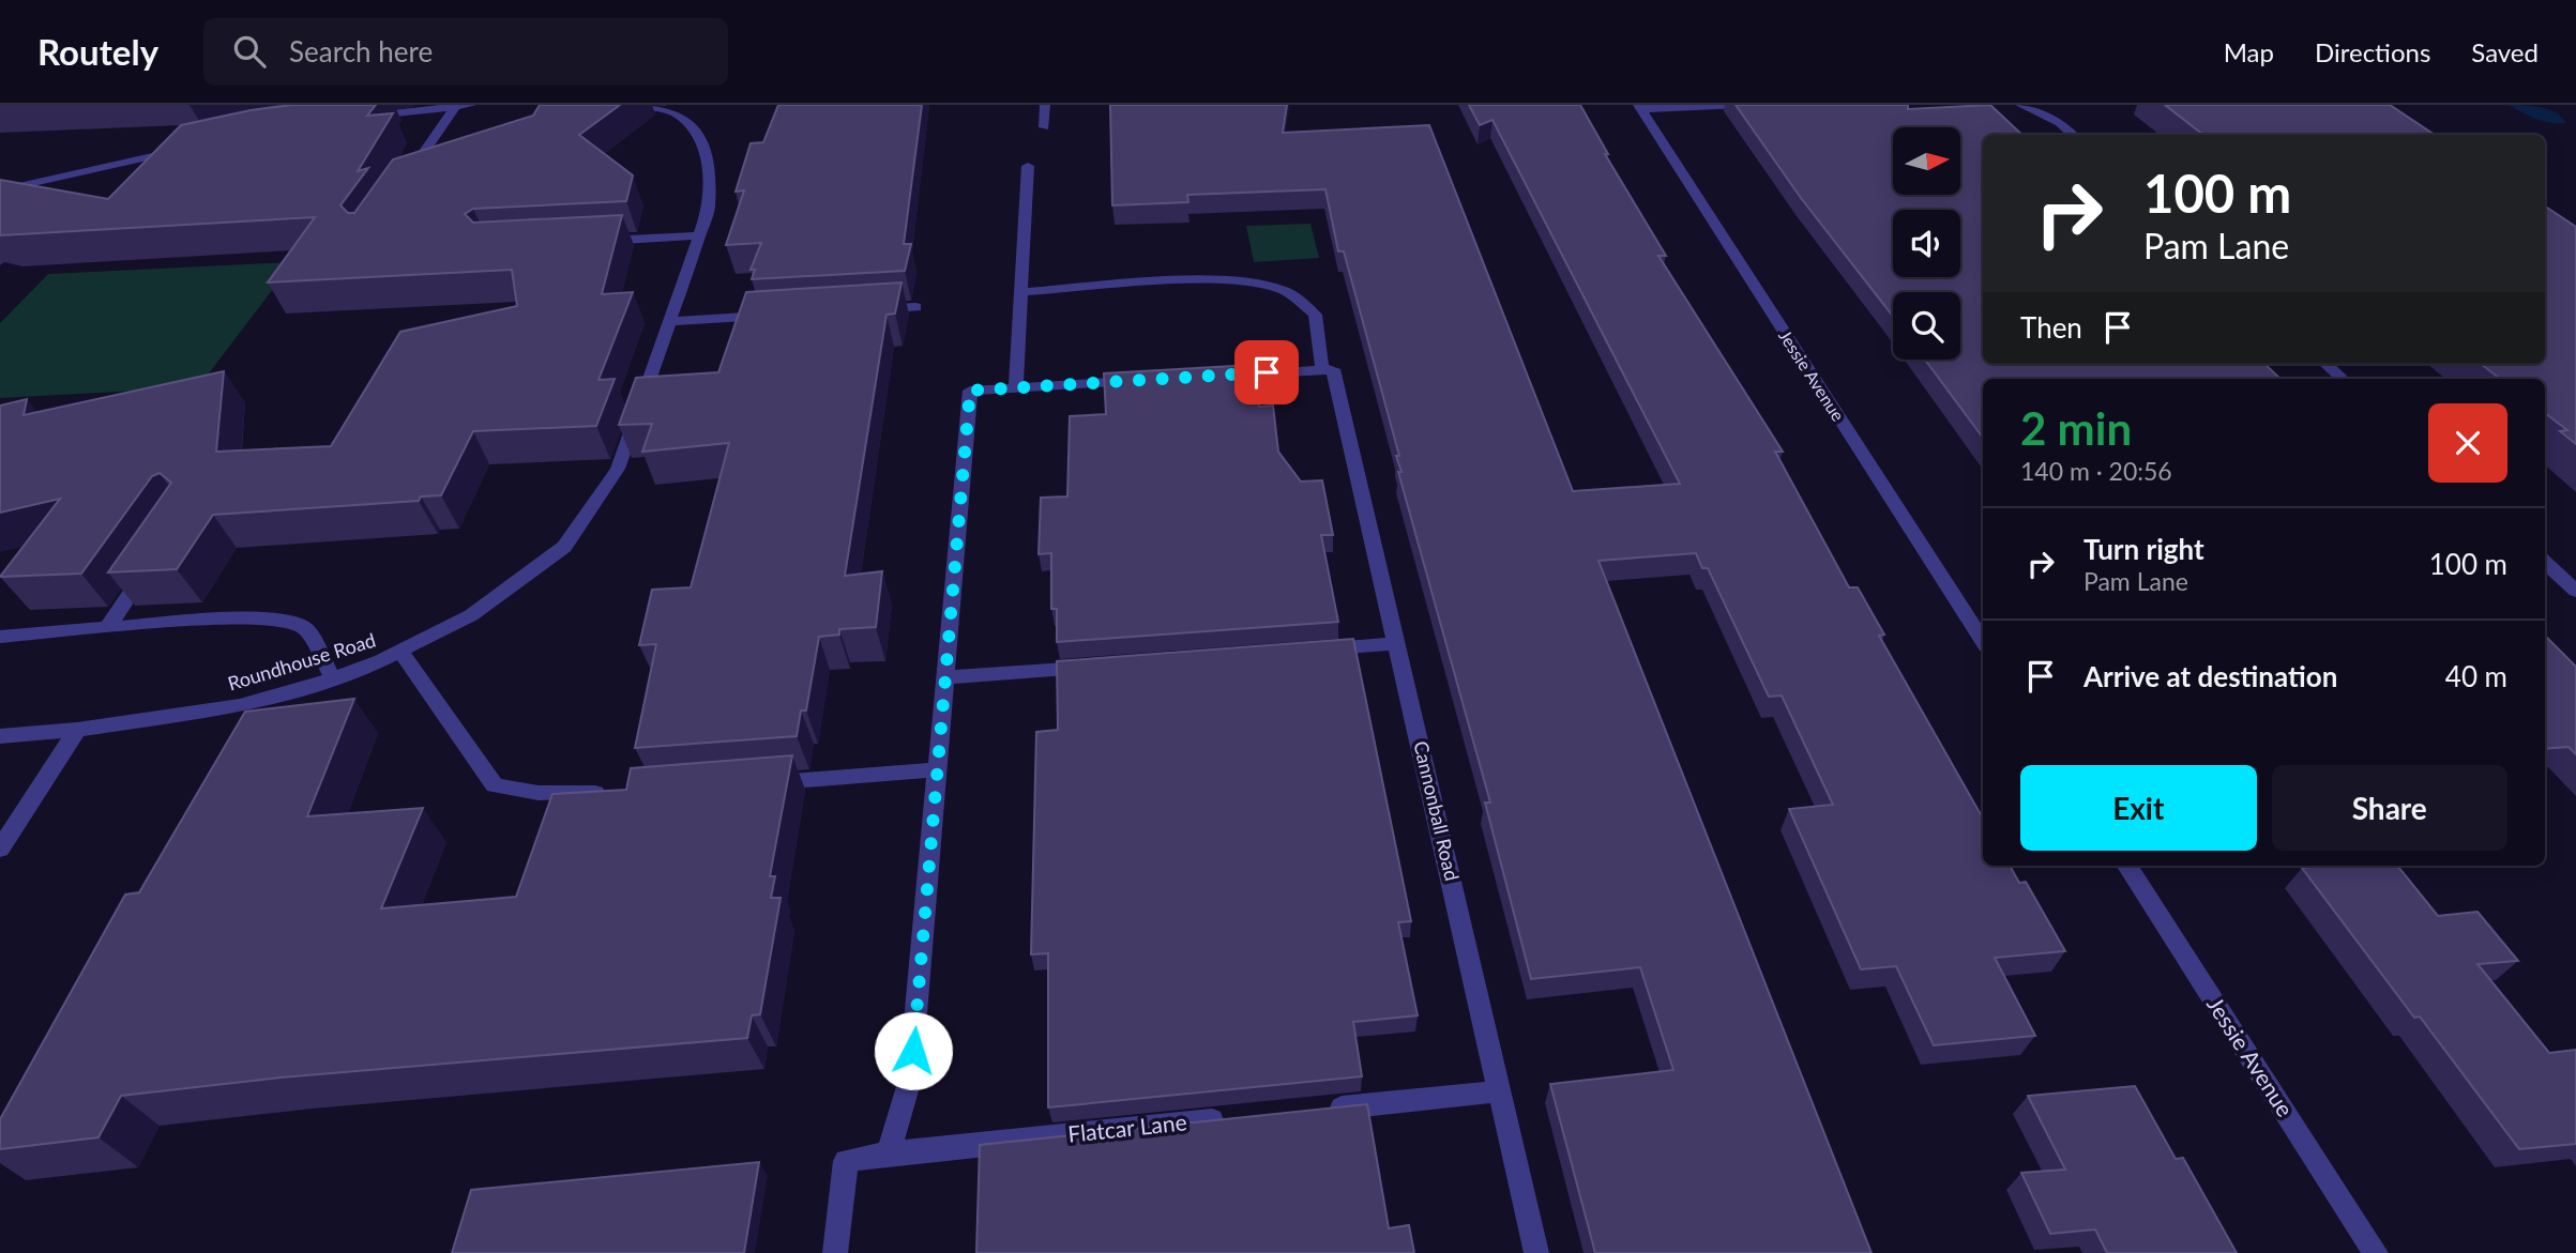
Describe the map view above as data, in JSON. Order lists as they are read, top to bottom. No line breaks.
{"streets":{"street":["Jessie Avenue","Roundhouse Road","Cannonball Road","Flatcar Lane"]},"north":"right","page":{"header":"Routely","search":"Search here","nav":["Map","Directions","Saved"],"turn":["100 m","Pam Lane"],"then":"Then","heading":["2 min","140 m · 20:56"],"list":[{"name":"Turn right","note":"Pam Lane","value":"100 m"},{"name":"Arrive at destination","value":"40 m"}],"buttons":["Exit","Share"]}}
